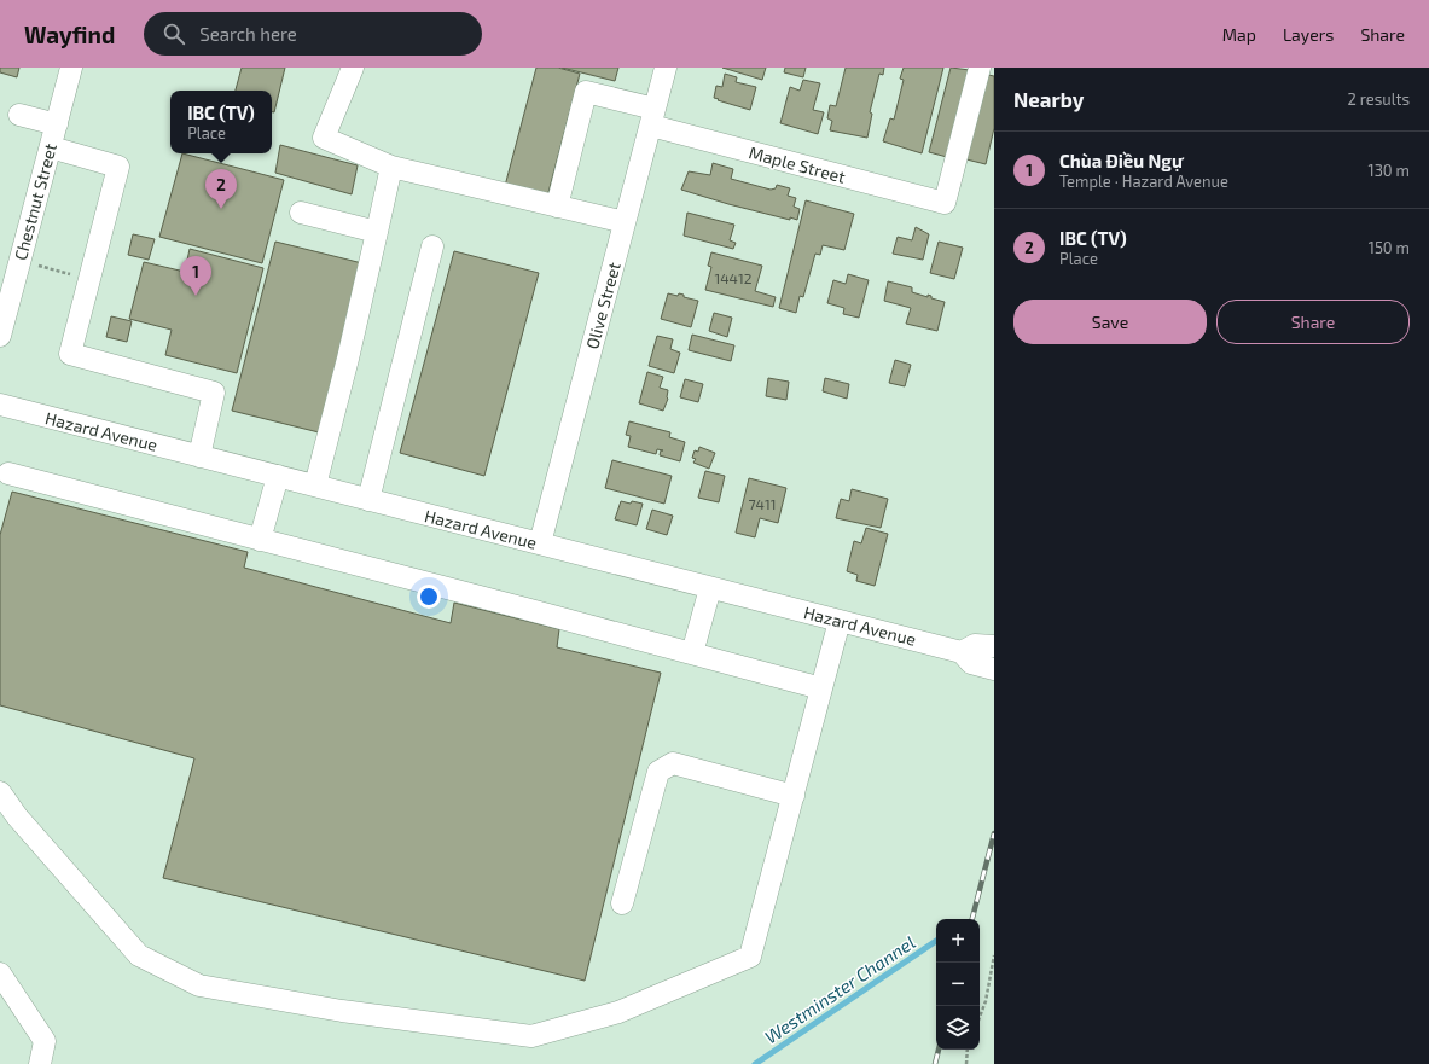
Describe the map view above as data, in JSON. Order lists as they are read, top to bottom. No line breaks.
{"streets":{"street":["Maple Street","Chestnut Street","Olive Street","Hazard Avenue"]},"crossings":[["Maple Street","Olive Street"],["Olive Street","Hazard Avenue"]],"water":["Westminster Channel"],"house_numbers":["14412","7411"],"page":{"header":"Wayfind","search":"Search here","nav":["Map","Layers","Share"],"heading":["Nearby","2 results"],"popup":["IBC (TV)","Place"],"list":[{"mark":"1","name":"Chùa Điều Ngự","note":"Temple · Hazard Avenue","value":"130 m"},{"mark":"2","name":"IBC (TV)","note":"Place","value":"150 m"}],"pins":["2","1"],"buttons":["Save","Share"],"map_buttons":["+","−"]}}
